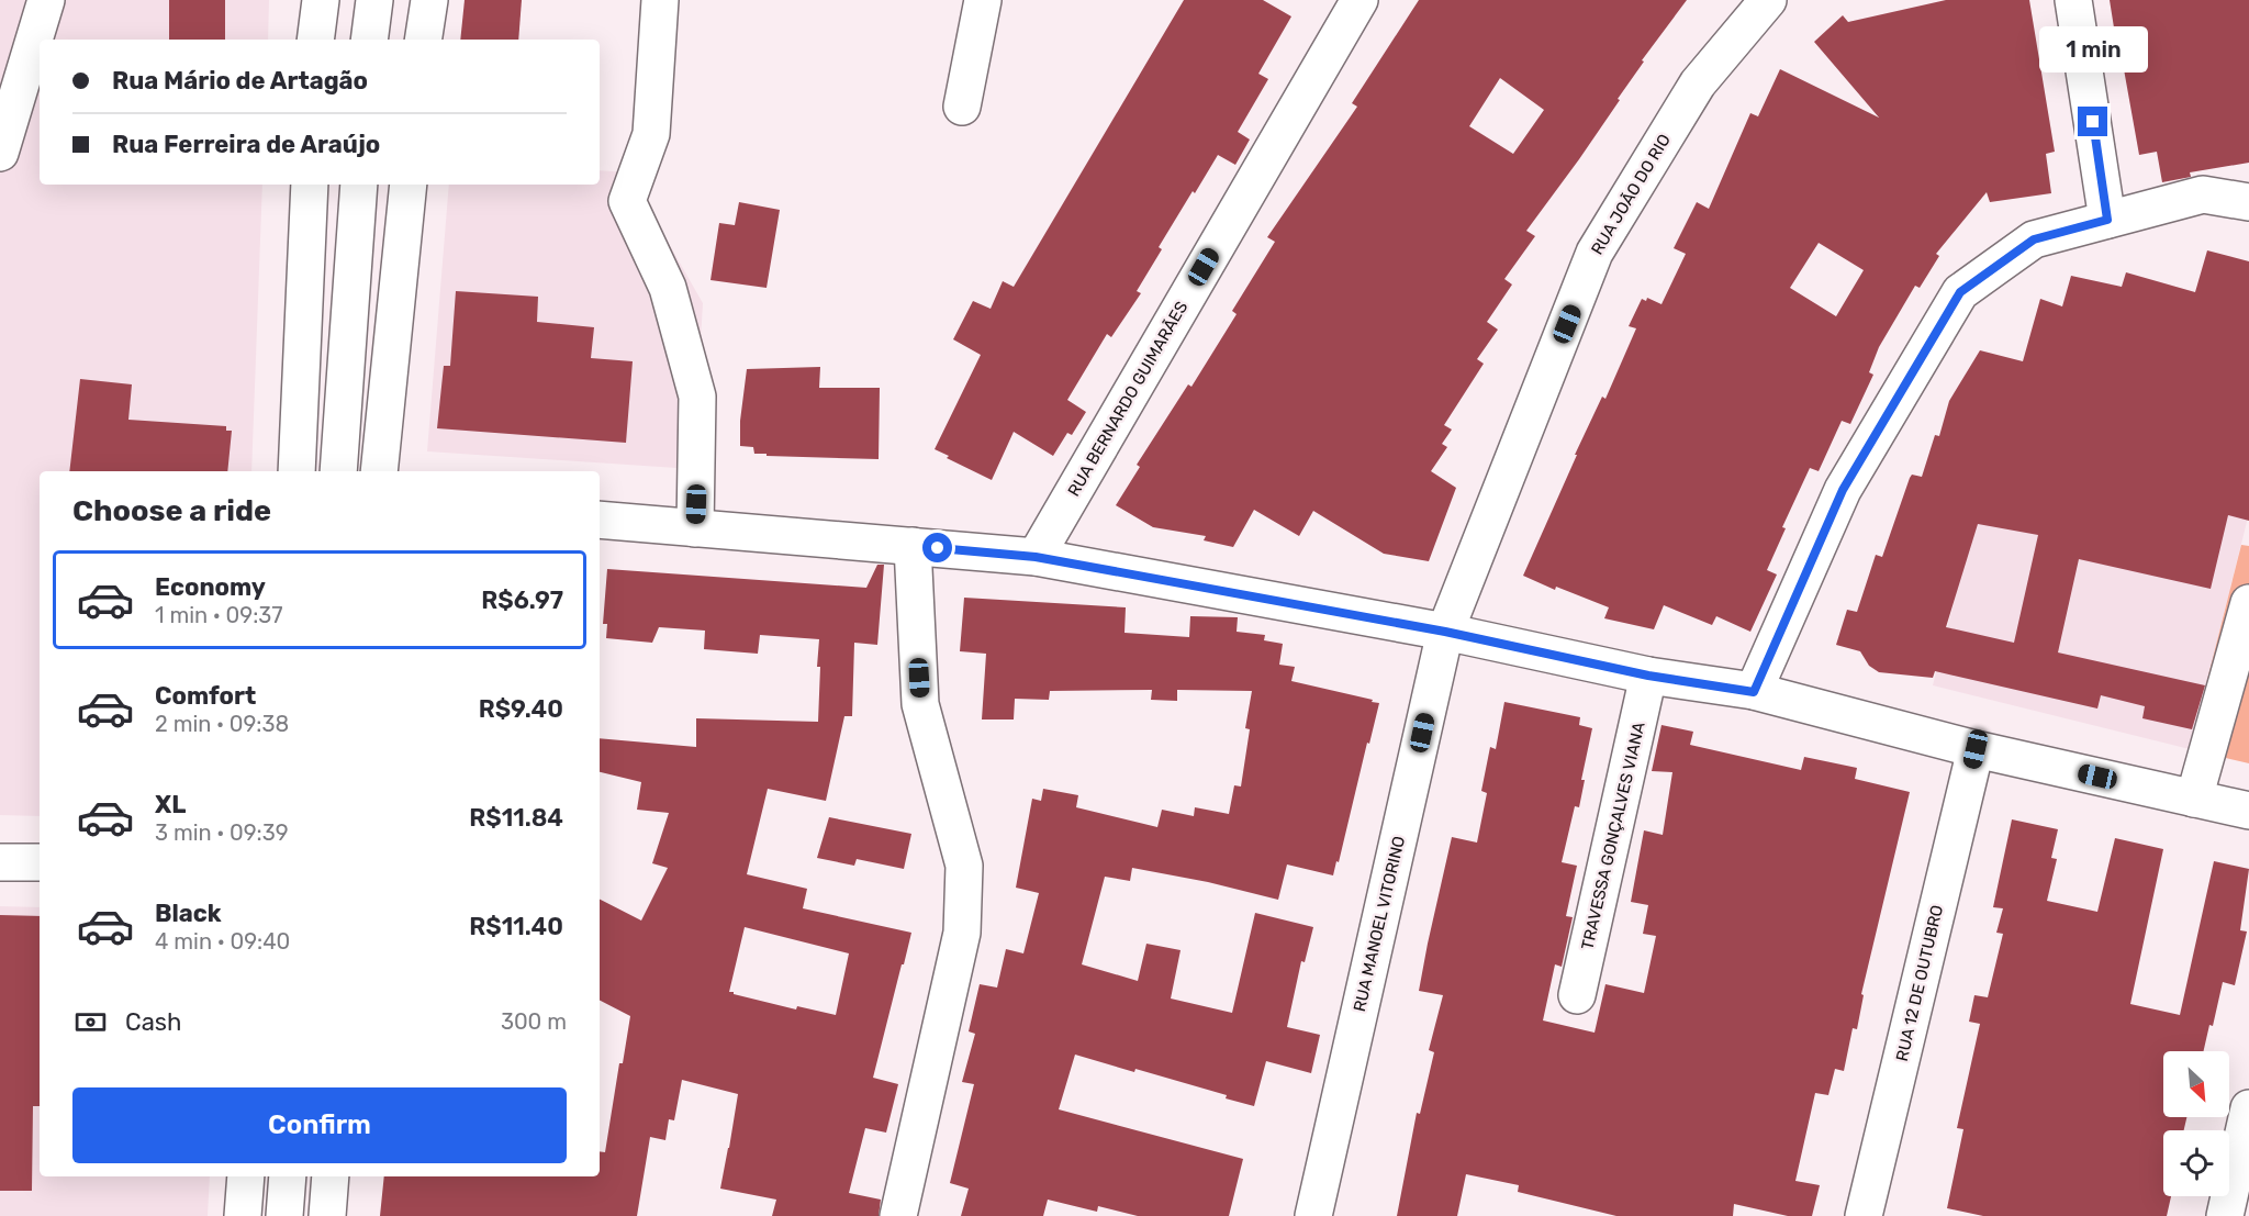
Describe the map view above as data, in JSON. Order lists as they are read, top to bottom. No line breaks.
{"streets":{"street":["RUA JOÃO DO RIO","RUA BERNARDO GUIMARÃES","TRAVESSA GONÇALVES VIANA","RUA MANOEL VITORINO","RUA 12 DE OUTUBRO"]},"crossings":[["RUA JOÃO DO RIO","RUA MANOEL VITORINO"]],"north":"bottom right","page":{"bubble":"1 min","banner":["Rua Mário de Artagão","Rua Ferreira de Araújo"],"heading":"Choose a ride","list":[{"name":"Economy","note":"1 min · 09:37","value":"R$6.97"},{"name":"Comfort","note":"2 min · 09:38","value":"R$9.40"},{"name":"XL","note":"3 min · 09:39","value":"R$11.84"},{"name":"Black","note":"4 min · 09:40","value":"R$11.40"}],"pay":["Cash","300 m"],"buttons":"Confirm"}}
